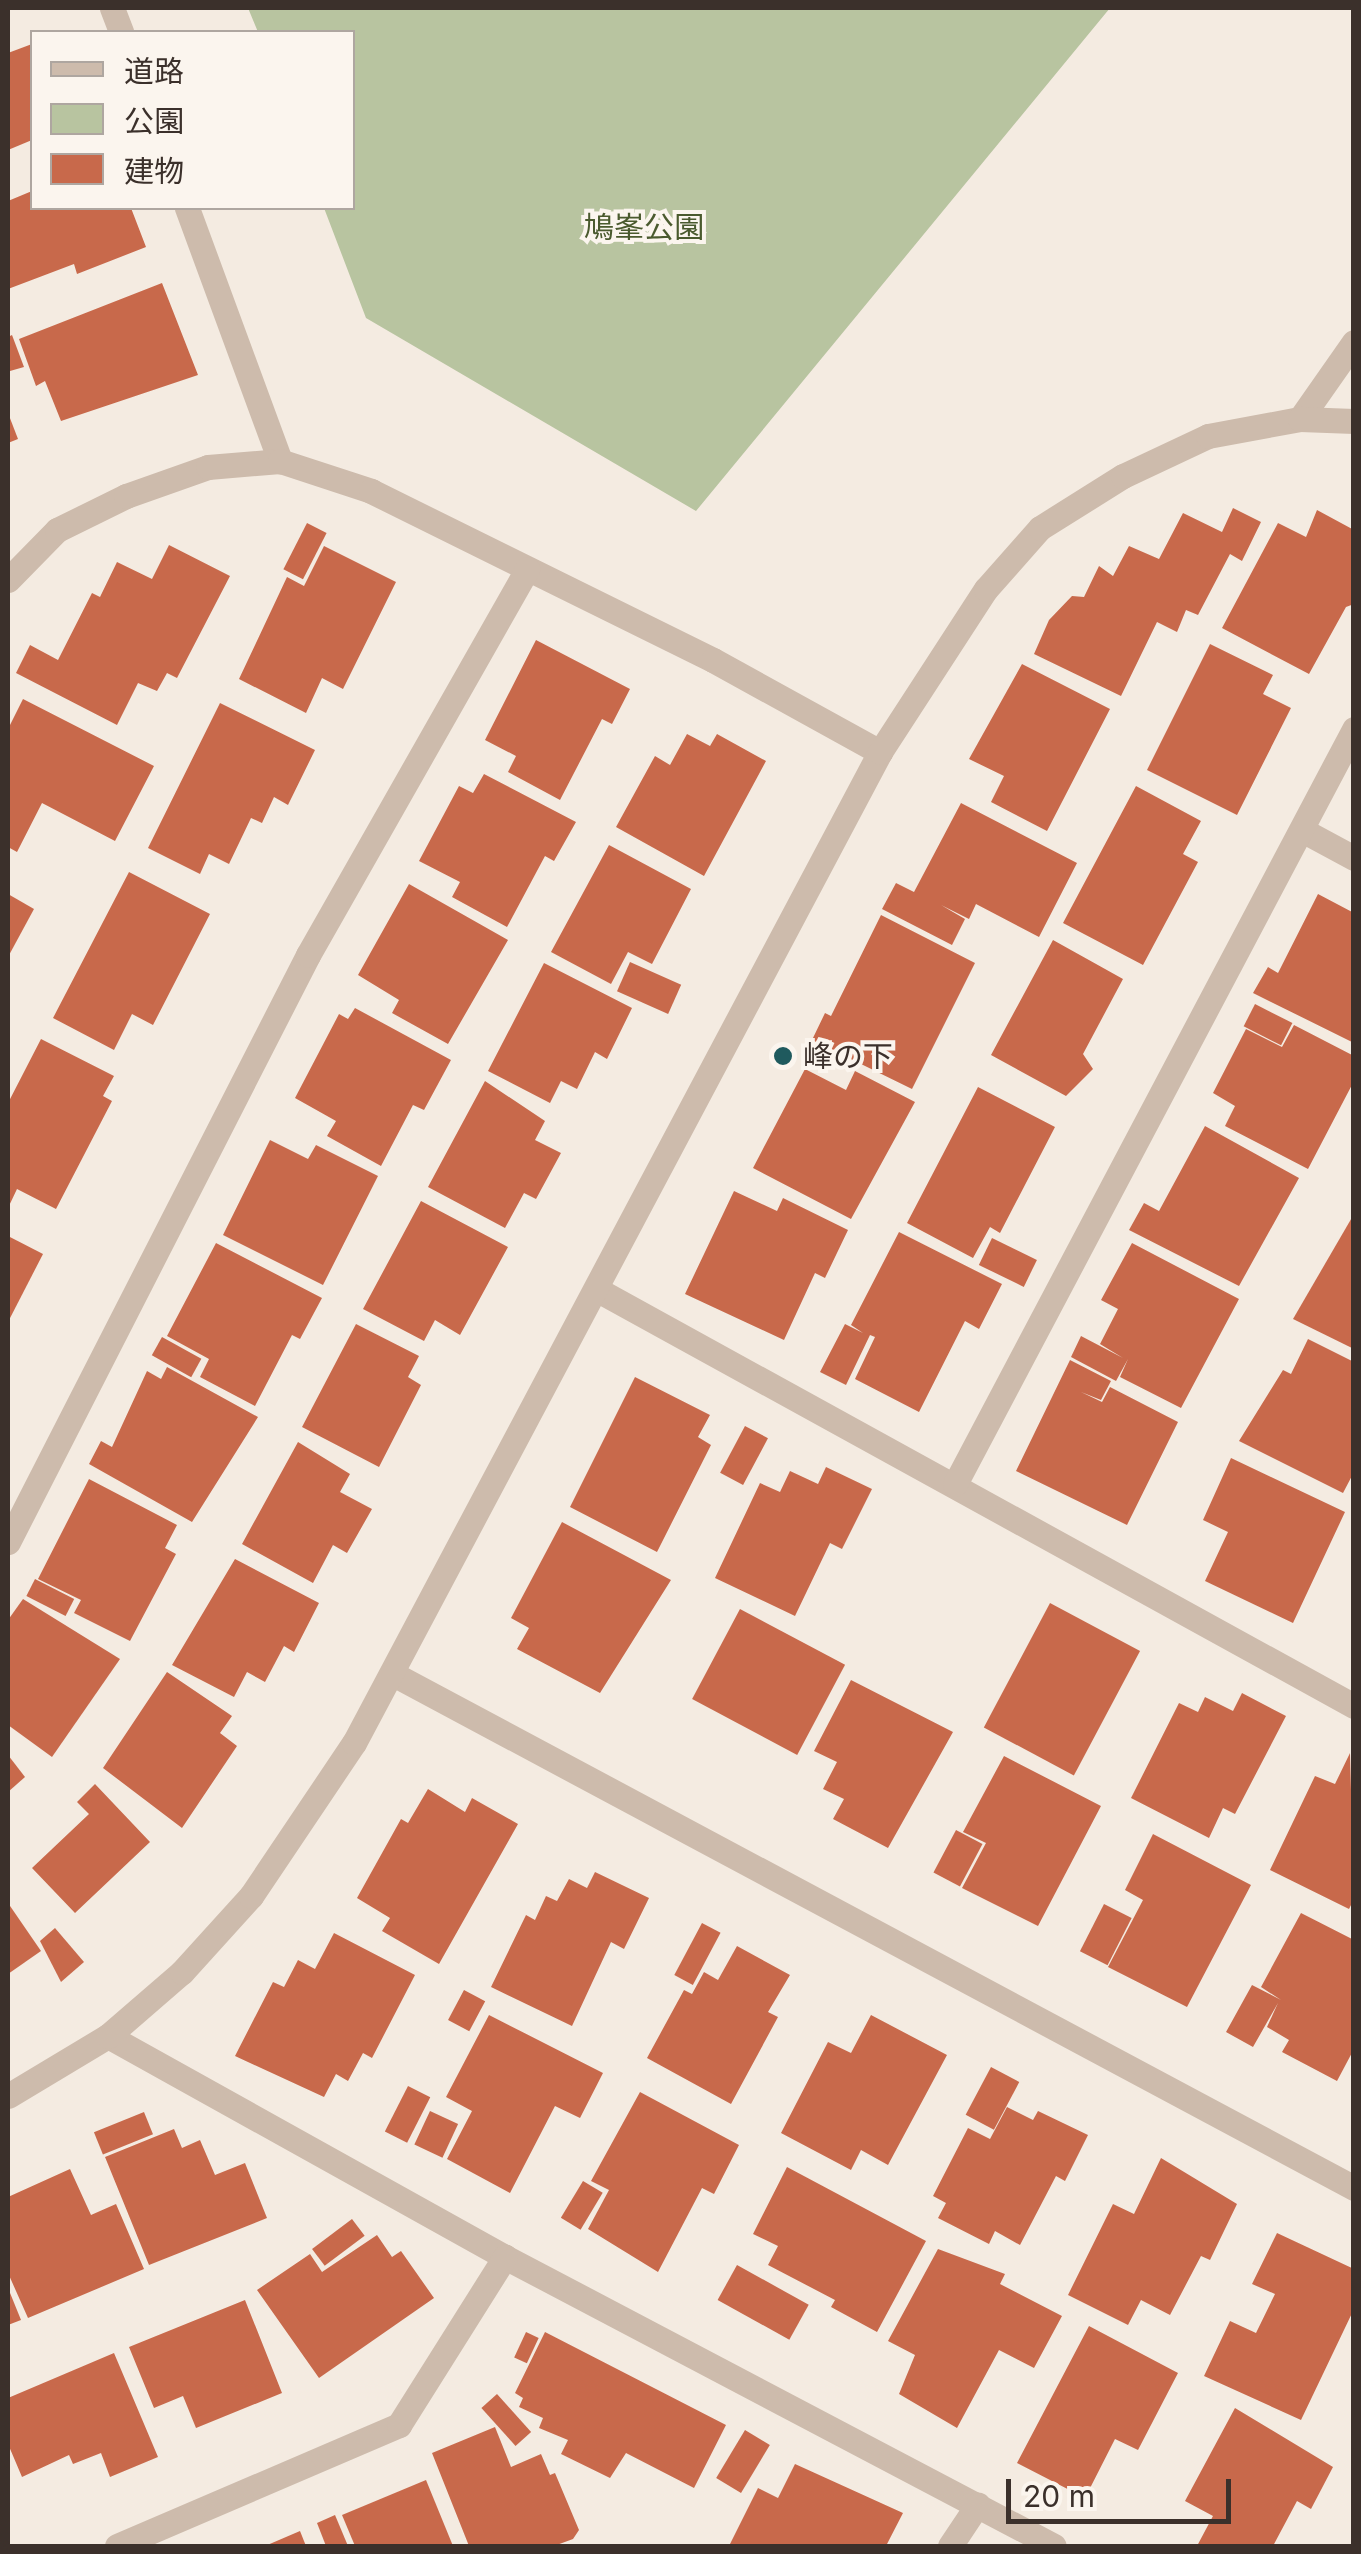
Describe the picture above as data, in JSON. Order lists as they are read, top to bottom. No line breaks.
{"parks":["鳩峯公園"],"places":["峰の下"],"legend":["道路","公園","建物"],"scale_bar":"20 m"}
